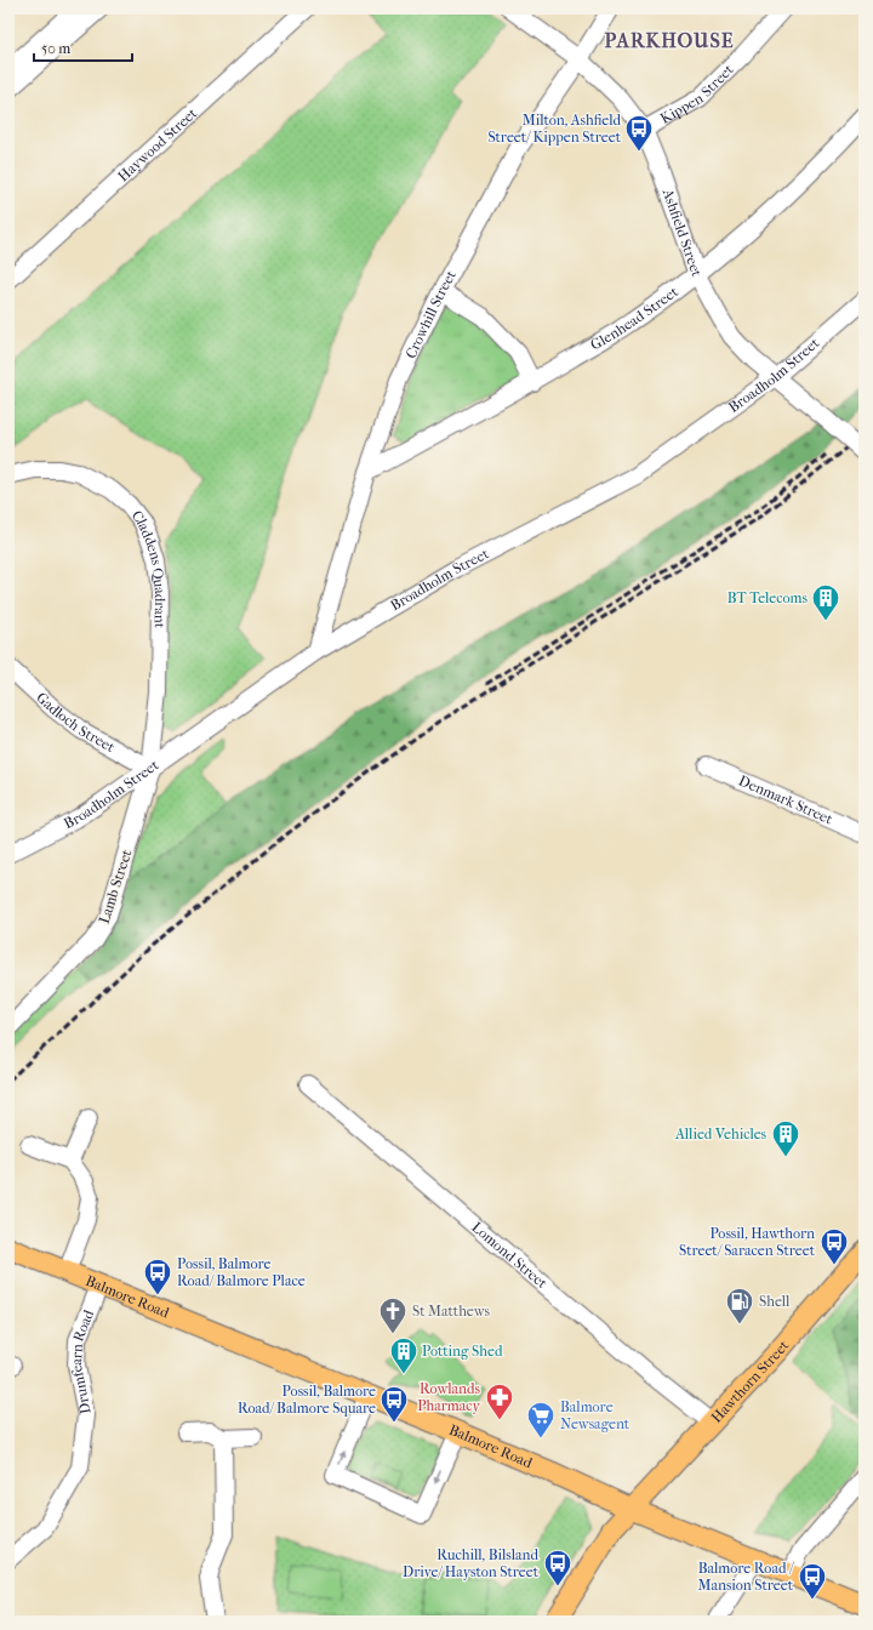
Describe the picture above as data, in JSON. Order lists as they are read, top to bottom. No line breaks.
{"streets":{"main road":["Balmore Road","Hawthorn Street"],"street":["Kippen Street","Haywood Street","Ashfield Street","Crowhill Street","Glenhead Street","Broadholm Street","Claddens Quadrant","Gadloch Street","Denmark Street","Lamb Street","Lomond Street","Drumfearn Road"]},"crossings":[["Kippen Street","Ashfield Street"],["Ashfield Street","Crowhill Street"],["Ashfield Street","Glenhead Street"],["Ashfield Street","Broadholm Street"],["Crowhill Street","Glenhead Street"],["Crowhill Street","Broadholm Street"],["Broadholm Street","Claddens Quadrant"],["Broadholm Street","Gadloch Street"],["Broadholm Street","Lamb Street"],["Claddens Quadrant","Gadloch Street"],["Claddens Quadrant","Lamb Street"],["Gadloch Street","Lamb Street"],["Lomond Street","Hawthorn Street"],["Balmore Road","Drumfearn Road"],["Balmore Road","Hawthorn Street"]],"districts":["PARKHOUSE"],"places":{"bus stop":["Milton, Ashfield Street/ Kippen Street","Possil, Hawthorn Street/ Saracen Street","Possil, Balmore Road/ Balmore Place","Possil, Balmore Road/ Balmore Square","Ruchill, Bilsland Drive/ Hayston Street","Balmore Road / Mansion Street"],"building":["BT Telecoms","Allied Vehicles","Potting Shed"],"fuel station":["Shell"],"church":["St Matthews"],"pharmacy":["Rowlands Pharmacy"],"supermarket":["Balmore Newsagent"]},"scale_bar":"50 m"}
